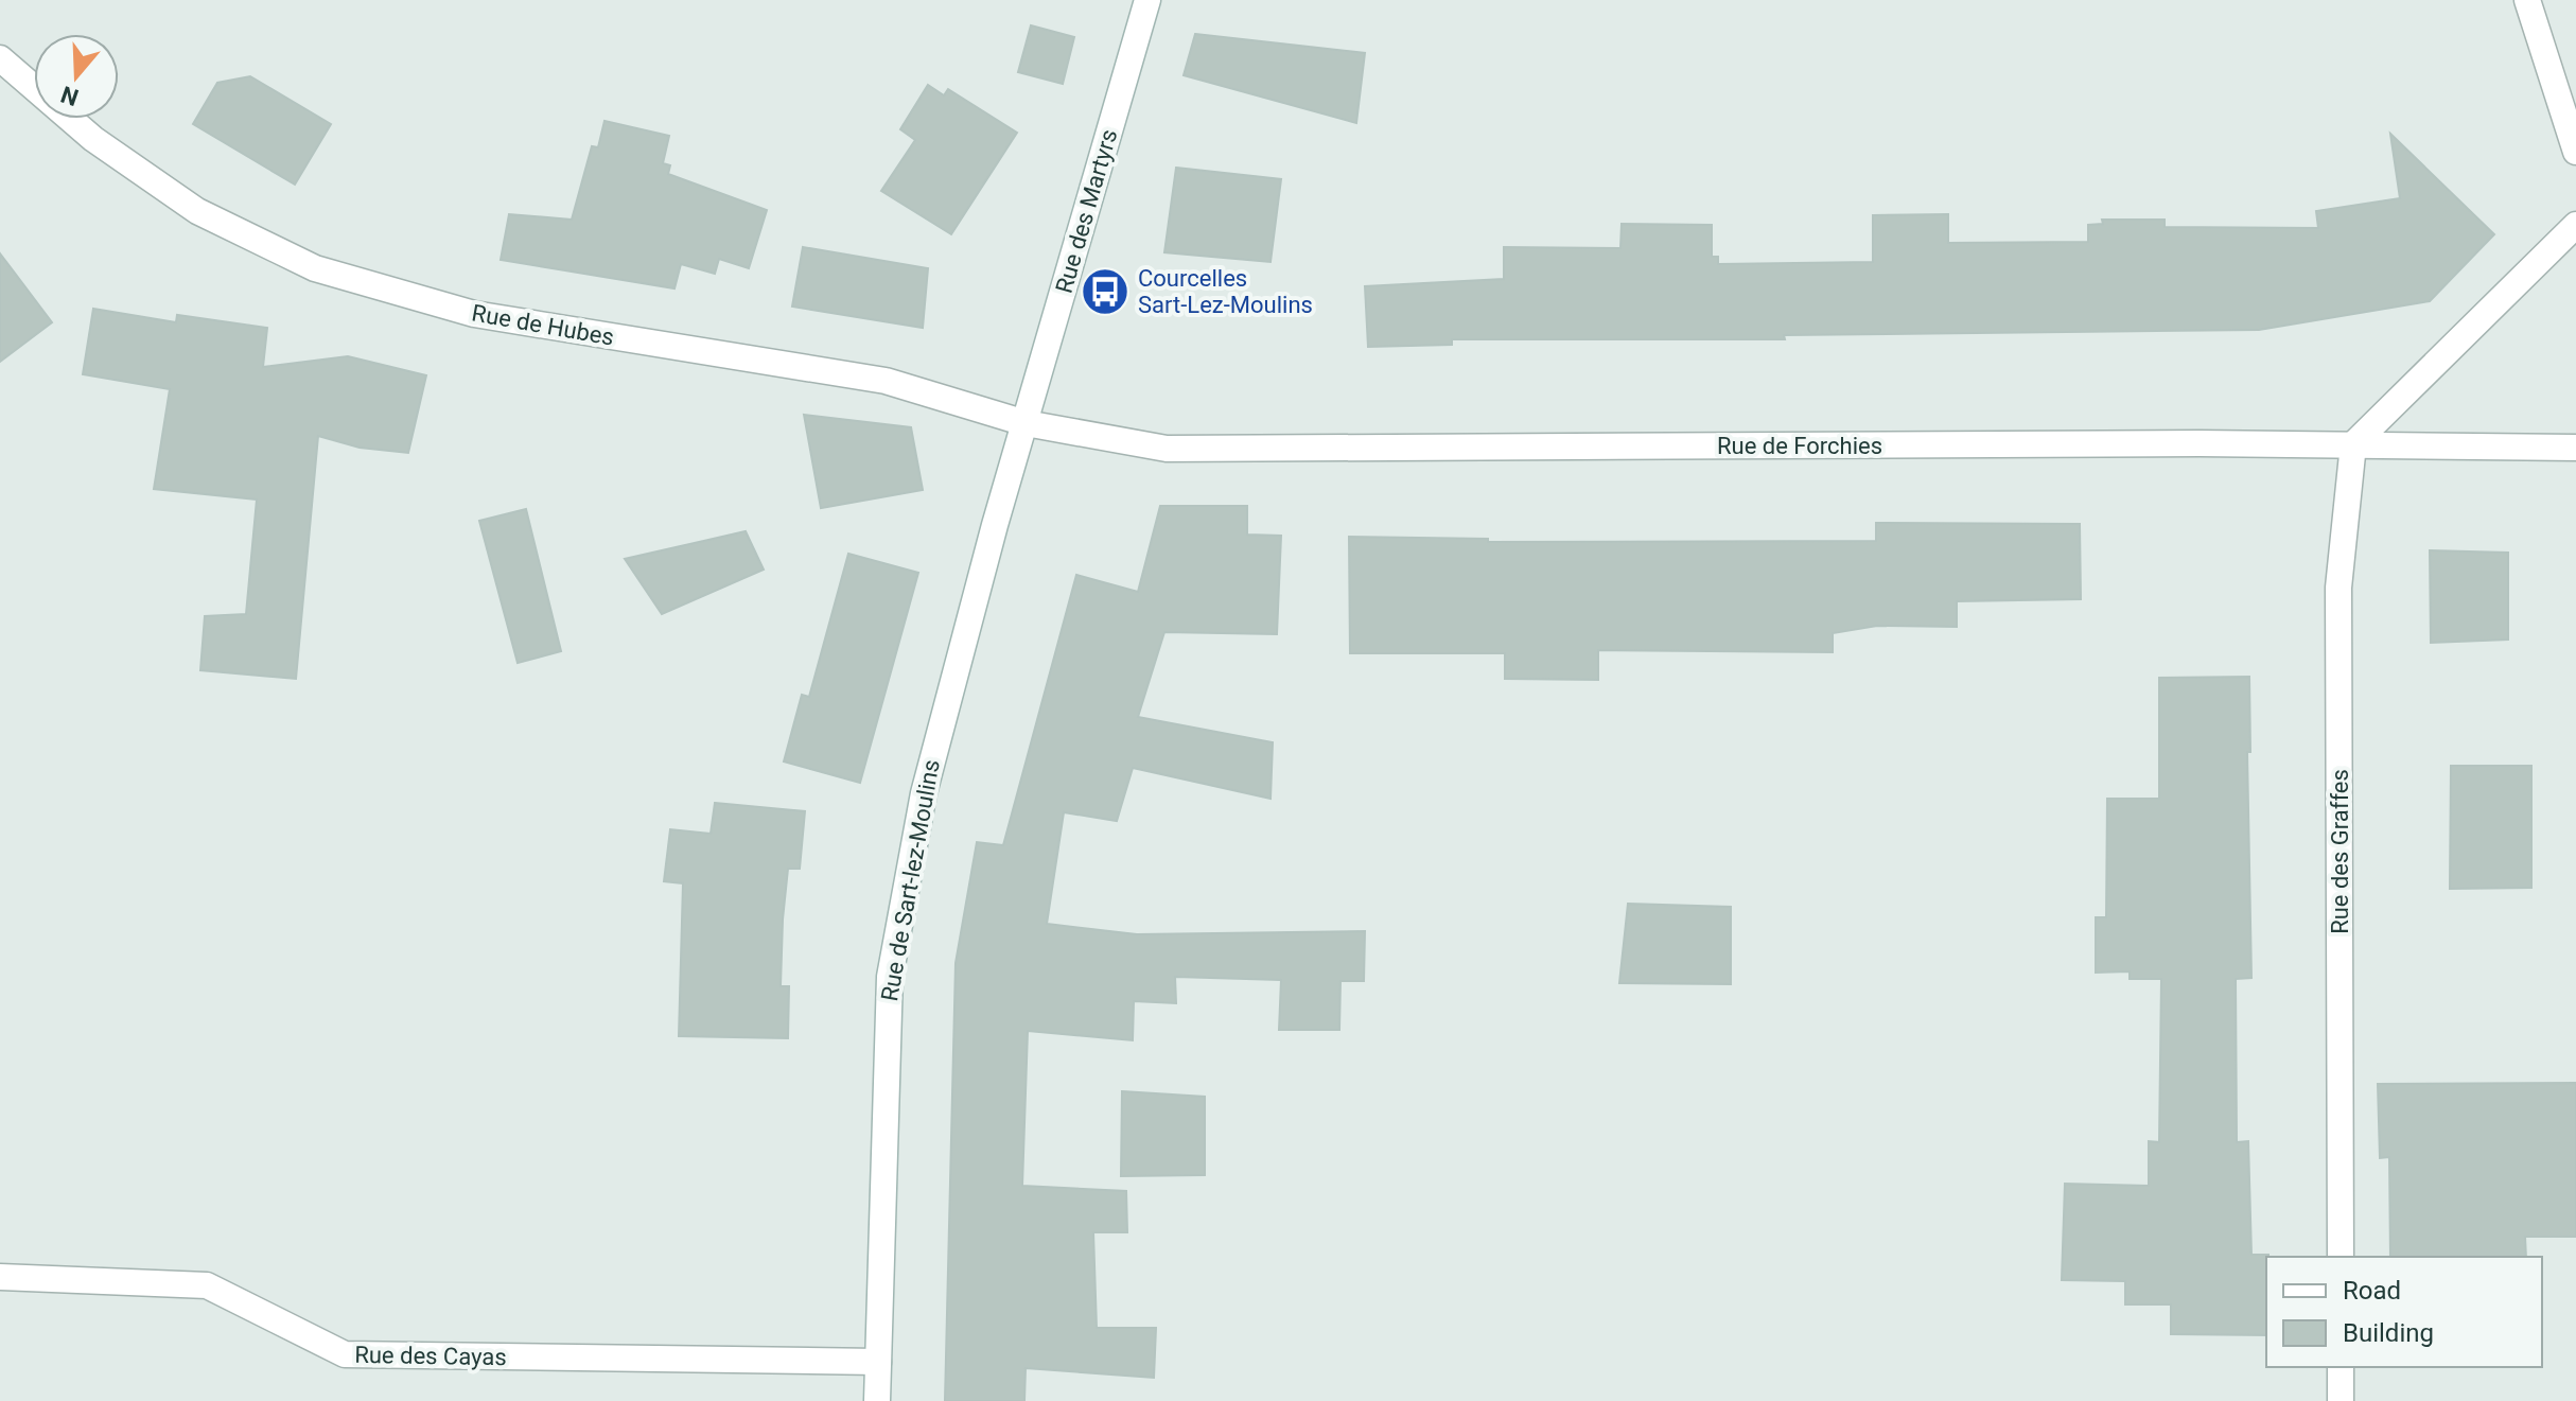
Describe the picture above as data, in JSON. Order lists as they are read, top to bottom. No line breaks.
{"streets":{"street":["Rue des Martyrs","Rue de Hubes","Rue de Forchies","Rue des Graffes","Rue de Sart-lez-Moulins","Rue des Cayas"]},"crossings":[["Rue des Martyrs","Rue de Hubes"],["Rue des Martyrs","Rue de Forchies"],["Rue des Martyrs","Rue de Sart-lez-Moulins"],["Rue de Hubes","Rue de Forchies"],["Rue de Hubes","Rue de Sart-lez-Moulins"],["Rue de Forchies","Rue des Graffes"],["Rue de Forchies","Rue de Sart-lez-Moulins"],["Rue de Sart-lez-Moulins","Rue des Cayas"]],"places":{"bus stop":["Courcelles Sart-Lez-Moulins"]},"legend":["Road","Building"],"north":"bottom"}
